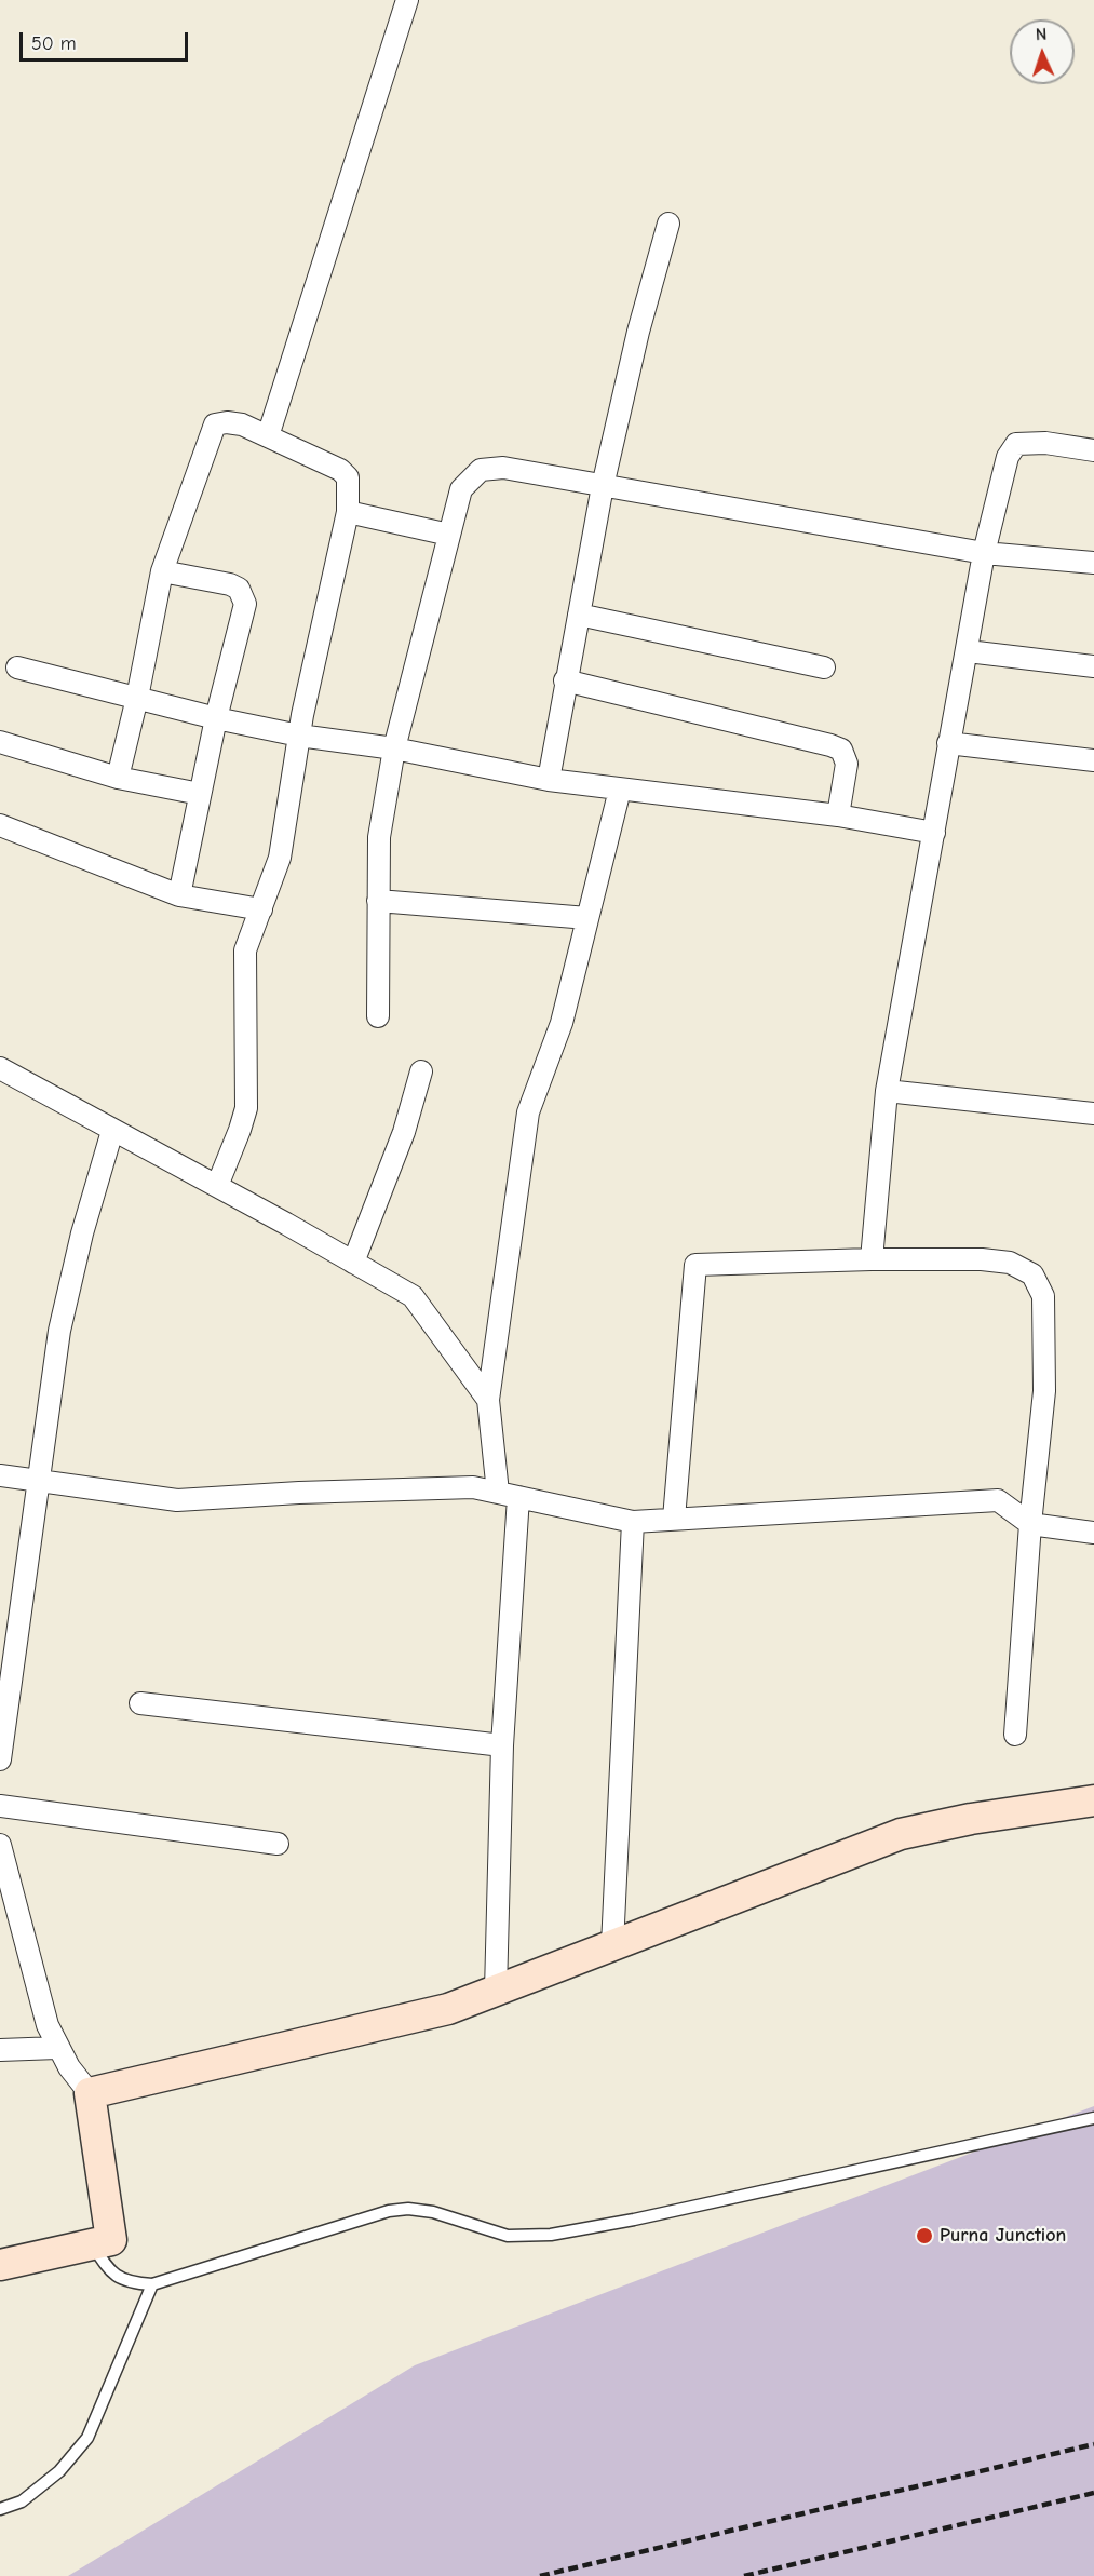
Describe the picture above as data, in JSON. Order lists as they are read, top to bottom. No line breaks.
{"places":["Purna Junction"],"scale_bar":"50 m","north":"top"}
